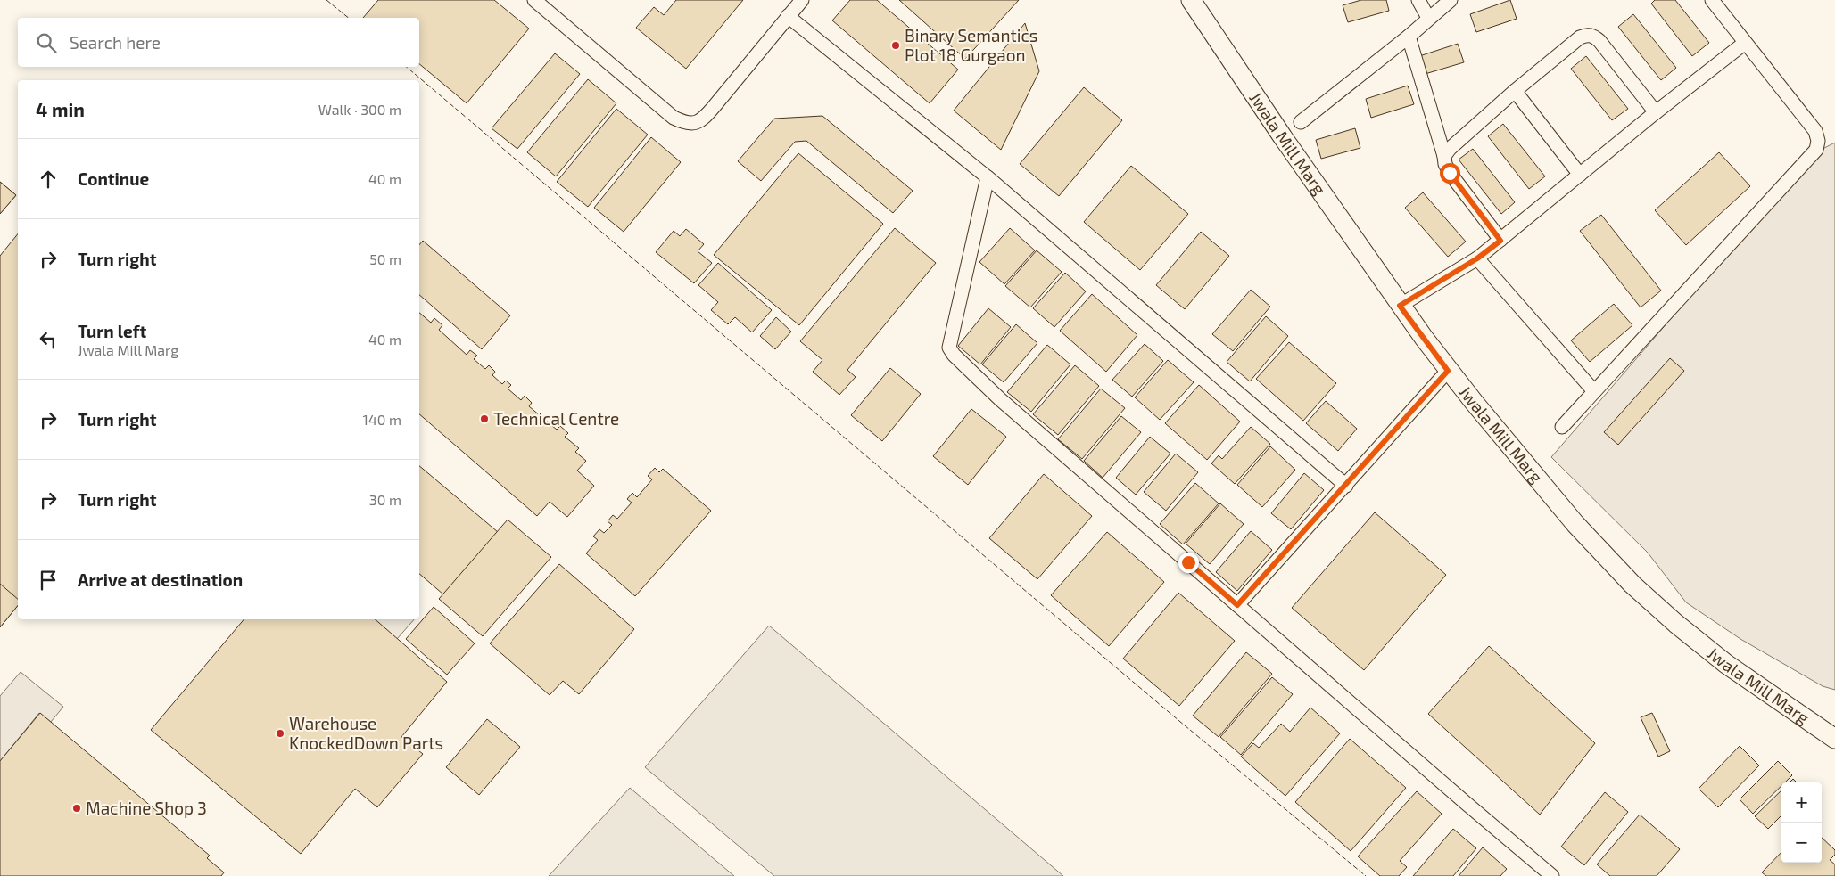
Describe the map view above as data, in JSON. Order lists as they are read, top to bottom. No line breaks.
{"streets":{"street":["Jwala Mill Marg"]},"places":["Binary Semantics Plot 18 Gurgaon","Technical Centre","Warehouse KnockedDown Parts","Machine Shop 3"],"page":{"search":"Search here","heading":["4 min","Walk · 300 m"],"list":[["Continue","40 m"],["Turn right","50 m"],["Turn left","Jwala Mill Marg","40 m"],["Turn right","140 m"],["Turn right","30 m"],"Arrive at destination"],"map_buttons":["+","−"]}}
